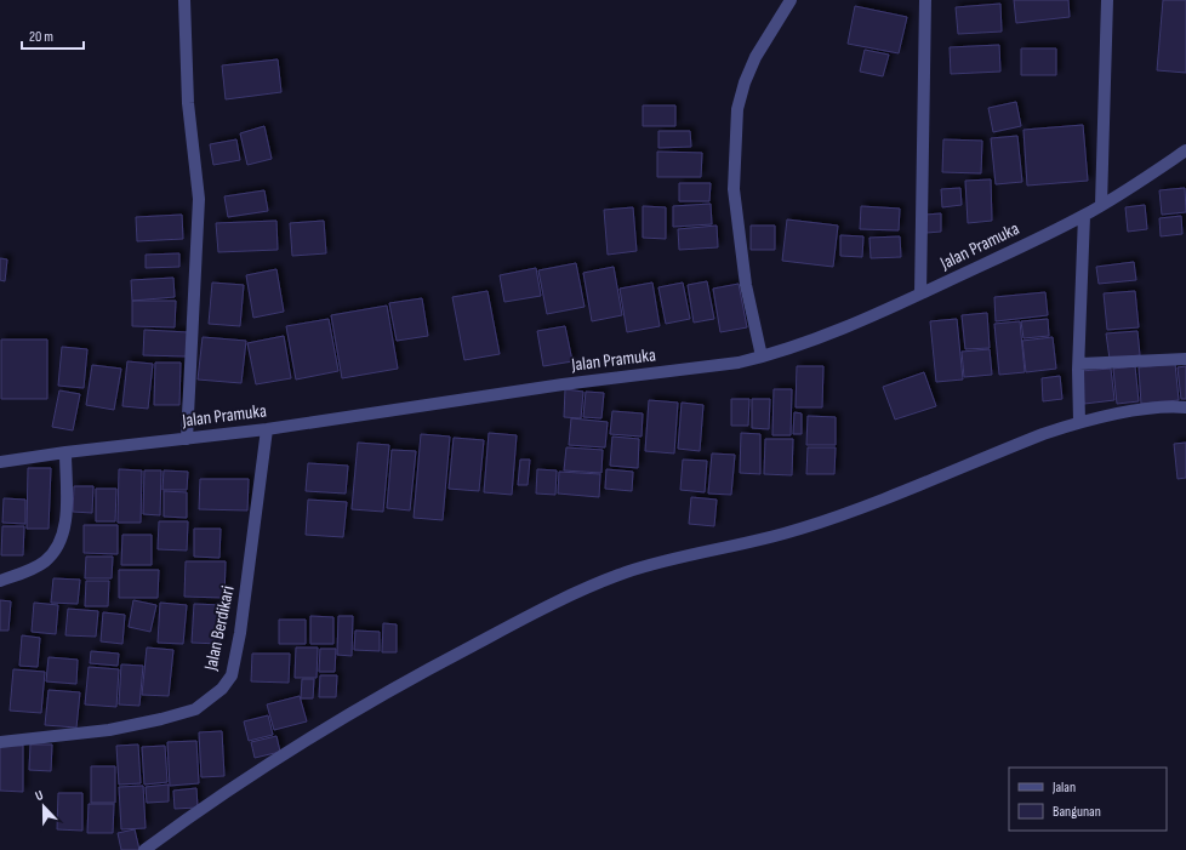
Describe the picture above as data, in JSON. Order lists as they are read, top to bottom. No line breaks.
{"streets":{"street":["Jalan Pramuka","Jalan Berdikari"]},"crossings":[["Jalan Pramuka","Jalan Berdikari"]],"legend":["Jalan","Bangunan"],"scale_bar":"20 m","north":"top"}
